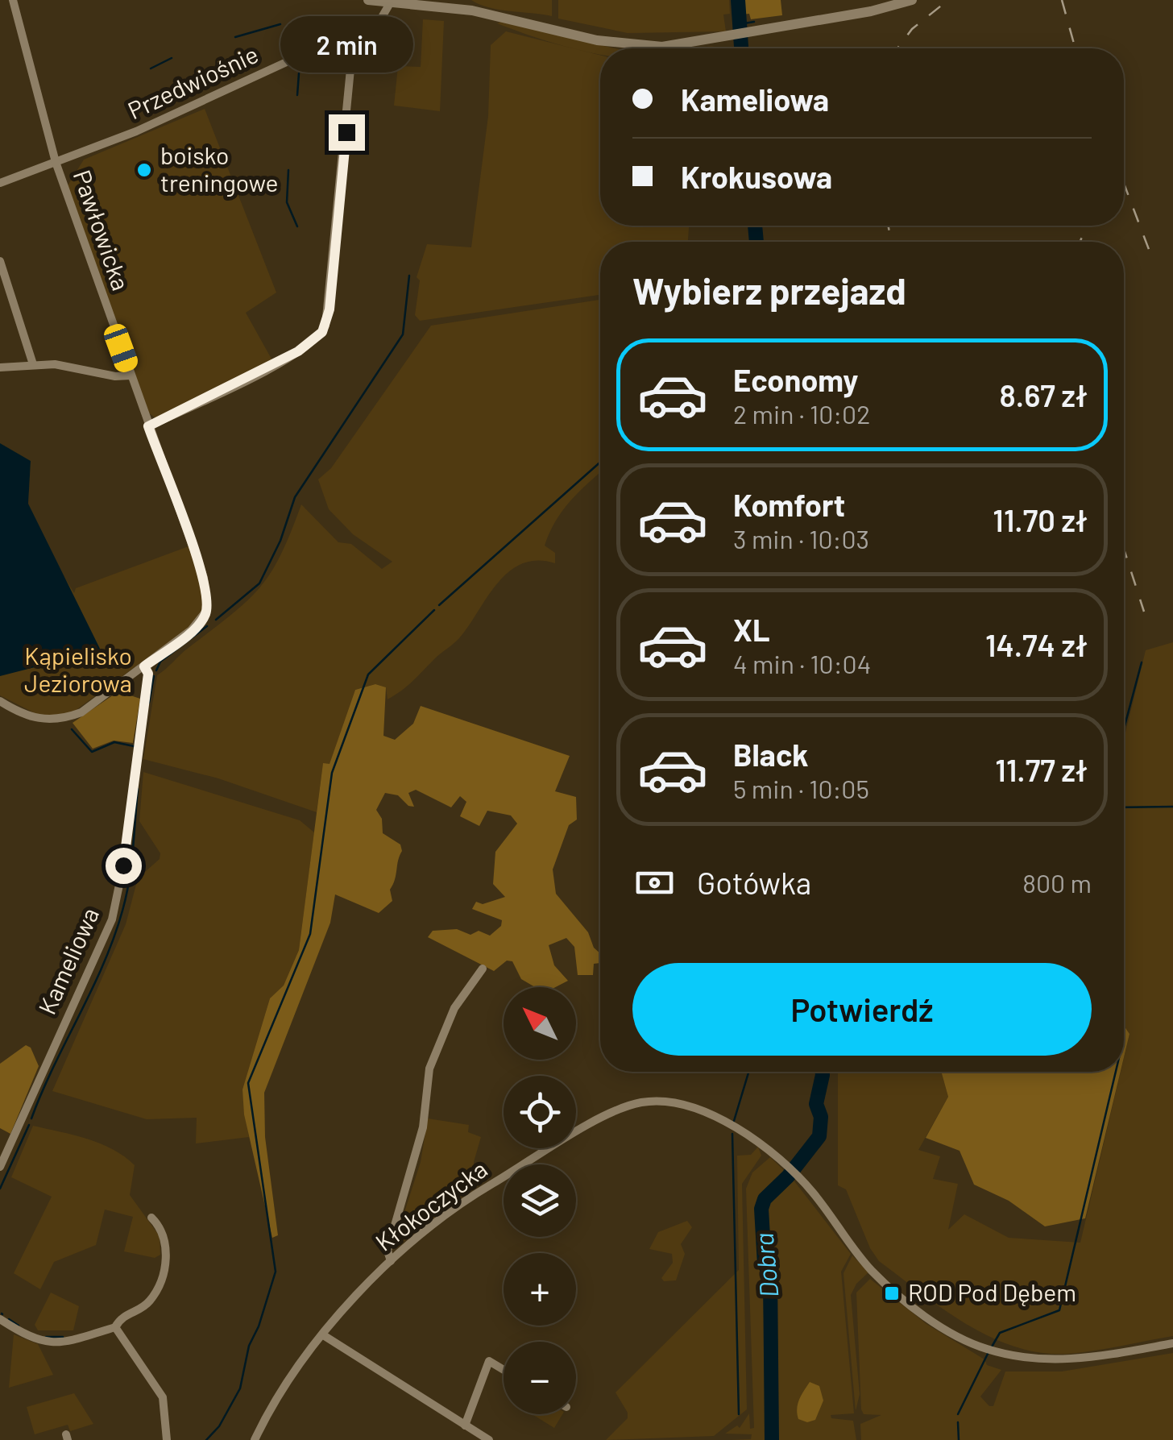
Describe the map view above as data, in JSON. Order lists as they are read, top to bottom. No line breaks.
{"streets":{"street":["Przedwiośnie","Pawłowicka","Kameliowa","Kłokoczycka"]},"crossings":[["Przedwiośnie","Pawłowicka"],["Pawłowicka","Kameliowa"]],"water":["Dobra"],"parks":["Kąpielisko Jeziorowa"],"places":{"other":["boisko treningowe"],"transit":["ROD Pod Dębem"]},"north":"top left","page":{"bubble":"2 min","banner":["Kameliowa","Krokusowa"],"heading":"Wybierz przejazd","list":[{"name":"Economy","note":"2 min · 10:02","value":"8.67 zł"},{"name":"Komfort","note":"3 min · 10:03","value":"11.70 zł"},{"name":"XL","note":"4 min · 10:04","value":"14.74 zł"},{"name":"Black","note":"5 min · 10:05","value":"11.77 zł"}],"pay":["Gotówka","800 m"],"buttons":"Potwierdź","map_buttons":["+","−"]}}
